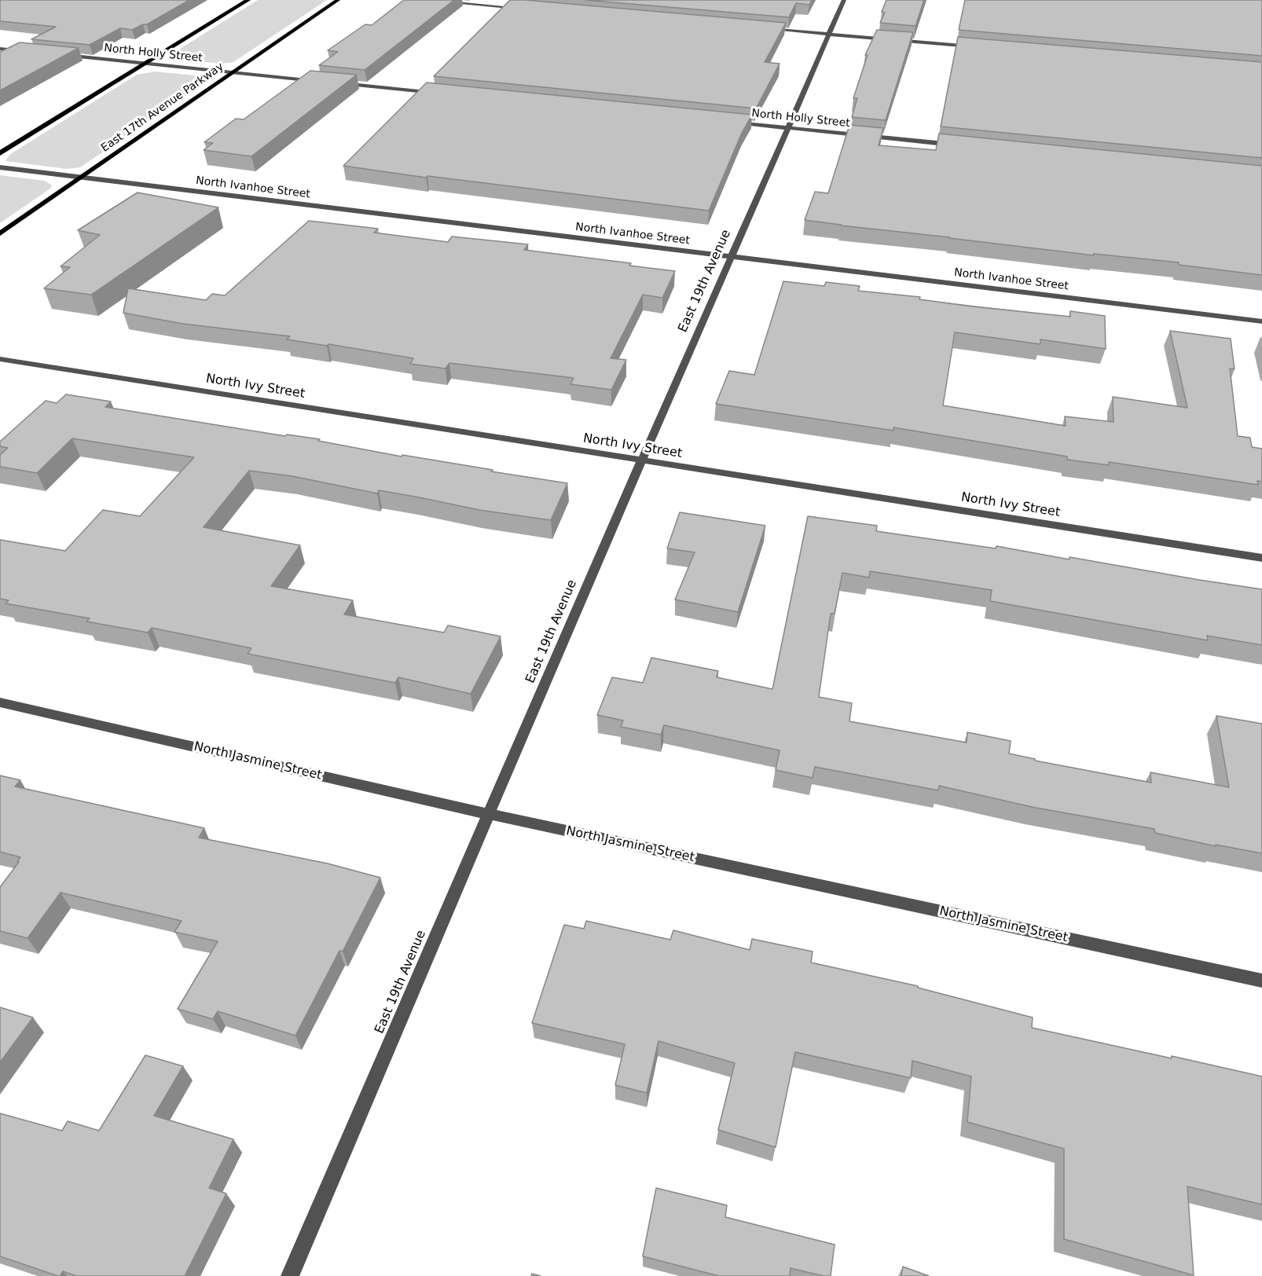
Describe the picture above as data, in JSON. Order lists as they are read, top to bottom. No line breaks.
{"streets":{"main road":["East 17th Avenue Parkway"],"street":["North Holly Street","North Ivanhoe Street","East 19th Avenue","North Ivy Street","North Jasmine Street"]},"crossings":[["North Holly Street","East 17th Avenue Parkway"],["North Holly Street","East 19th Avenue"],["East 17th Avenue Parkway","North Ivanhoe Street"],["North Ivanhoe Street","East 19th Avenue"],["East 19th Avenue","North Ivy Street"],["East 19th Avenue","North Jasmine Street"]]}
